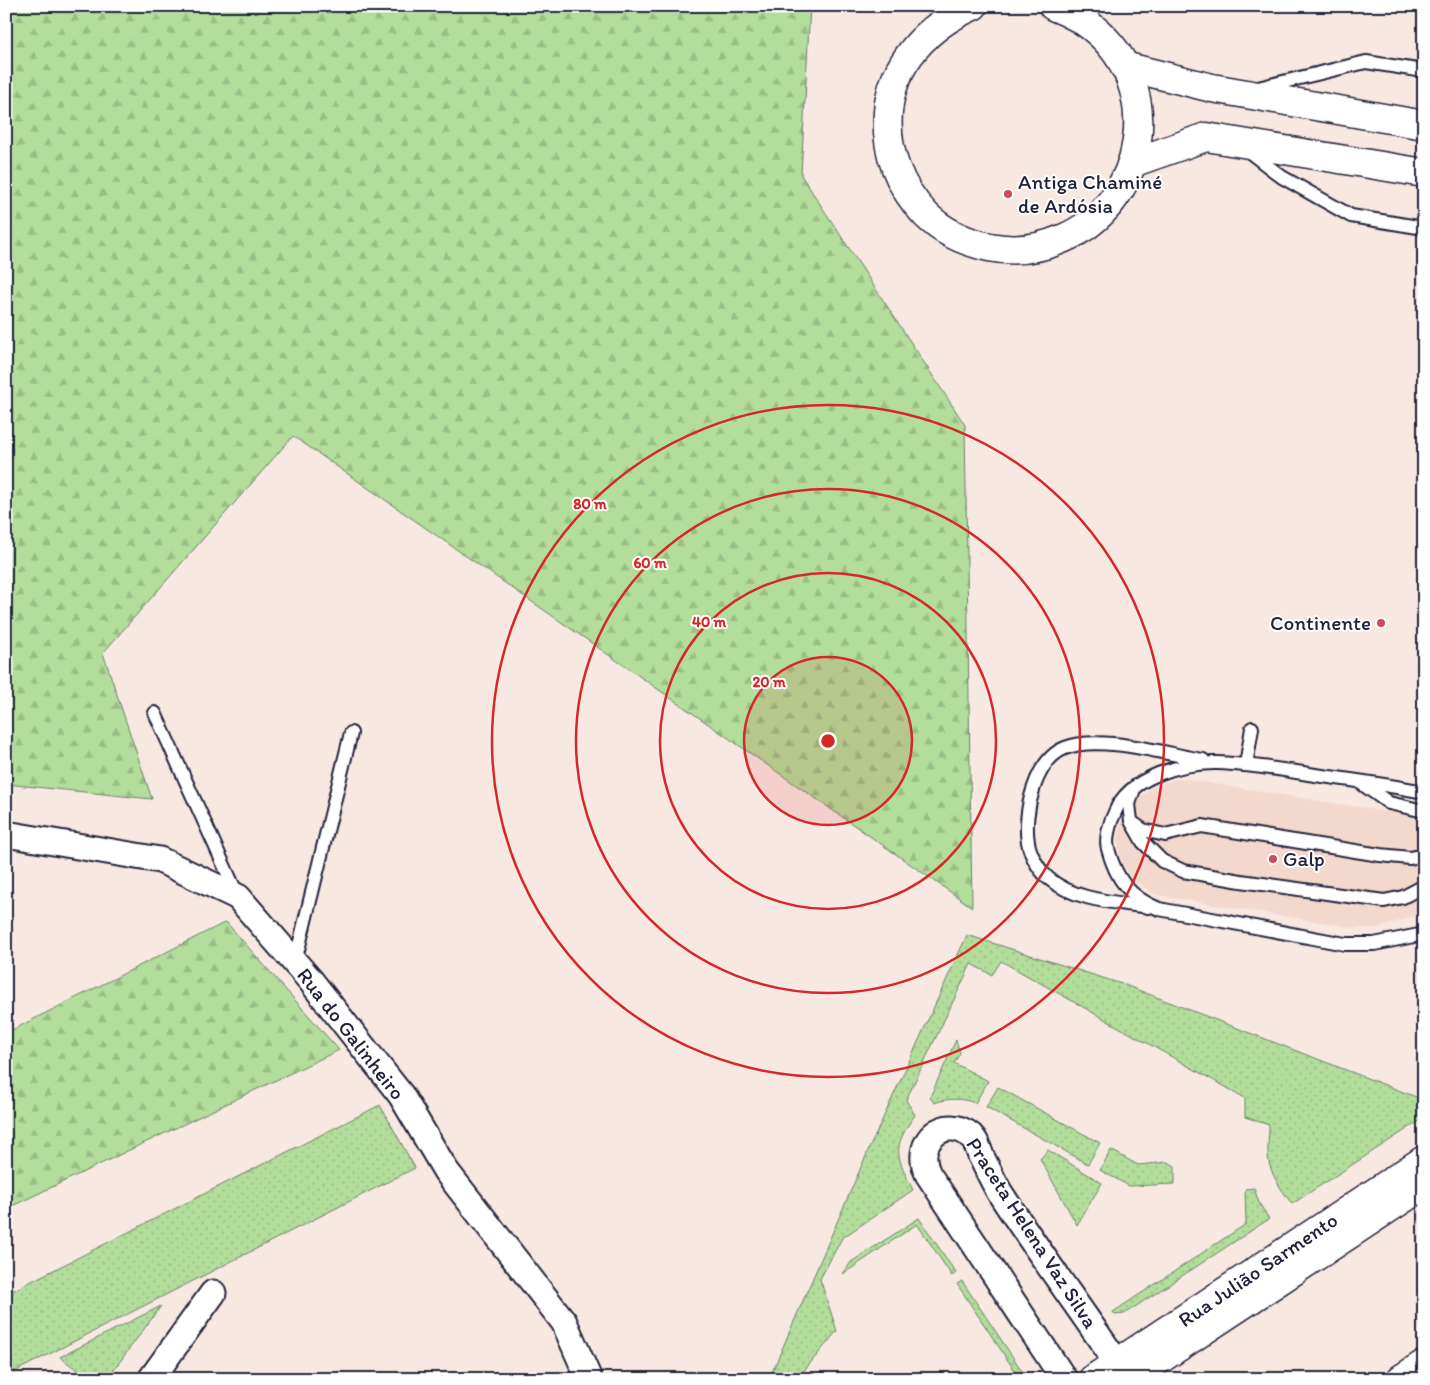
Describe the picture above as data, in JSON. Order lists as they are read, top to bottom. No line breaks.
{"streets":{"main road":["Rua Julião Sarmento"],"street":["Rua do Galinheiro","Praceta Helena Vaz Silva"]},"crossings":[["Praceta Helena Vaz Silva","Rua Julião Sarmento"]],"places":["Antiga Chaminé de Ardósia","Continente","Galp"],"rings":["80 m","60 m","40 m","20 m"]}
